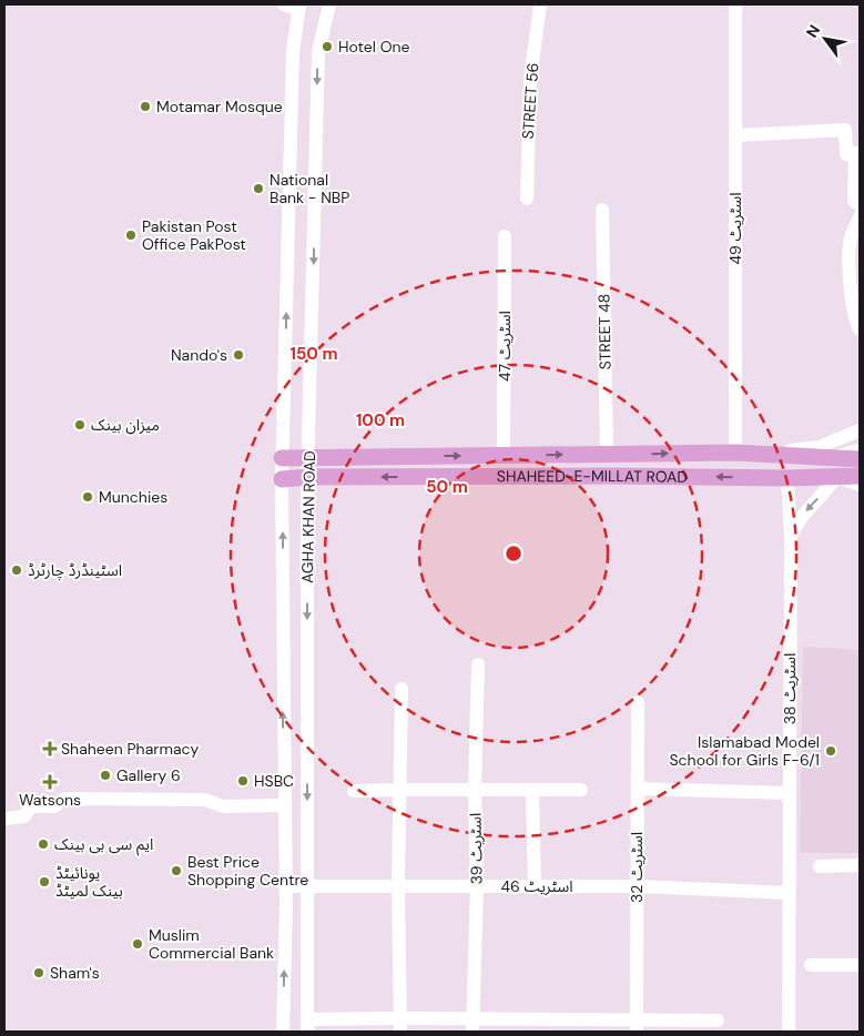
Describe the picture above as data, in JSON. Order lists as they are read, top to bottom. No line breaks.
{"streets":{"main road":["SHAHEED-E-MILLAT ROAD"],"street":["STREET 56","اسٹریٹ 49","STREET 48","اسٹریٹ 47","AGHA KHAN ROAD","اسٹریٹ 38","اسٹریٹ 39","اسٹریٹ 32","اسٹریٹ 46"]},"crossings":[["اسٹریٹ 49","SHAHEED-E-MILLAT ROAD"],["STREET 48","SHAHEED-E-MILLAT ROAD"],["اسٹریٹ 47","SHAHEED-E-MILLAT ROAD"],["SHAHEED-E-MILLAT ROAD","AGHA KHAN ROAD"],["SHAHEED-E-MILLAT ROAD","اسٹریٹ 38"],["AGHA KHAN ROAD","اسٹریٹ 46"],["اسٹریٹ 38","اسٹریٹ 46"],["اسٹریٹ 39","اسٹریٹ 46"],["اسٹریٹ 32","اسٹریٹ 46"]],"places":{"other":["Hotel One","Motamar Mosque","National Bank - NBP","Pakistan Post Office PakPost","Nando's","میزان بینک","Munchies","اسٹینڈرڈ چارٹرڈ","Islamabad Model School for Girls F-6/1","Gallery 6","HSBC","ایم سی بی بینک","Best Price Shopping Centre","یونائیٹڈ بینک لمیٹڈ","Muslim Commercial Bank","Sham's"],"health":["Shaheen Pharmacy","Watsons"]},"north":"top left","rings":["150 m","100 m","50 m"]}
